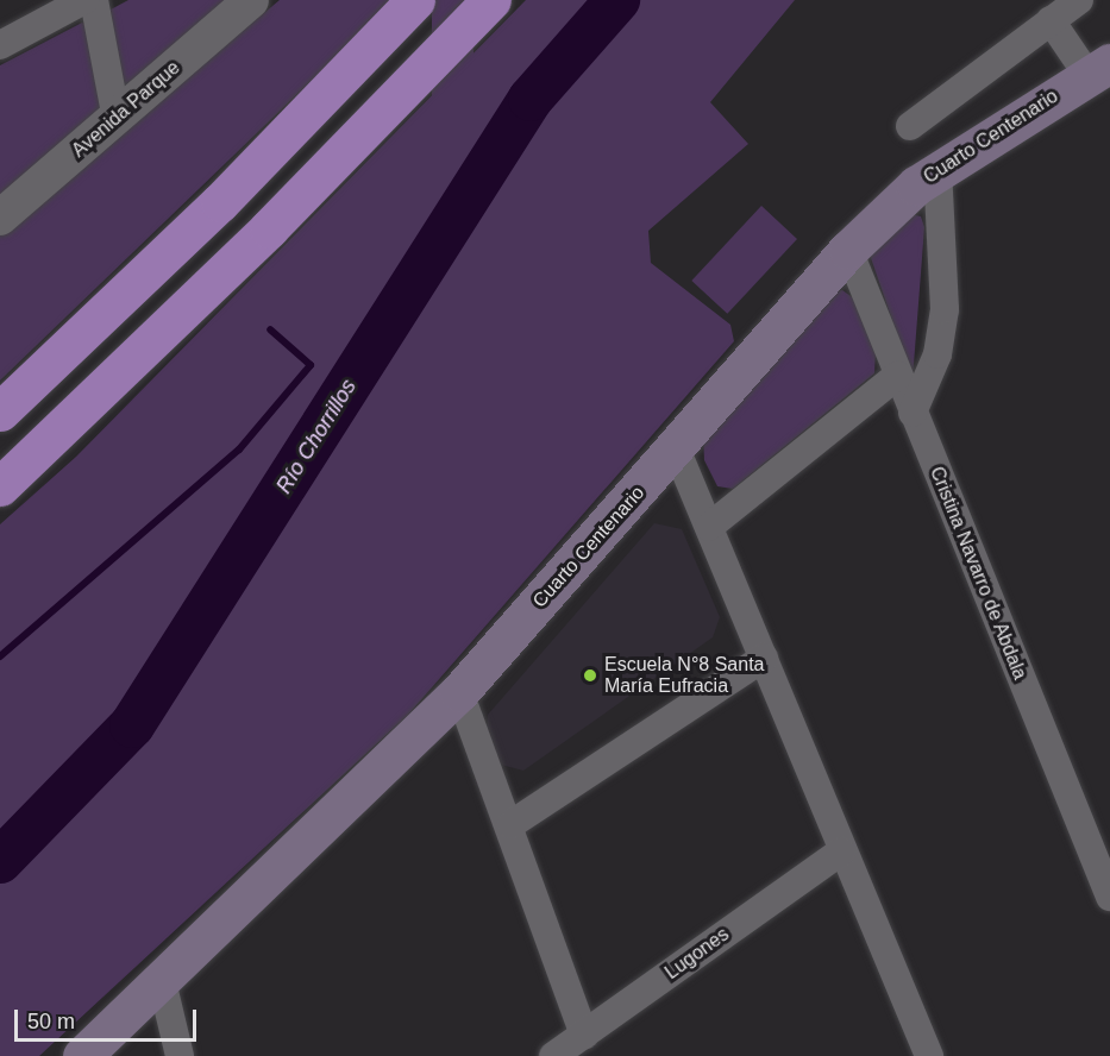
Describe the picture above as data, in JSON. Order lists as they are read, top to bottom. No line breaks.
{"streets":{"main road":["Cuarto Centenario"],"street":["Avenida Parque","Cristina Navarro de Abdala","Lugones"]},"crossings":[["Cuarto Centenario","Cristina Navarro de Abdala"]],"water":["Río Chorrillos"],"places":["Escuela N°8 Santa María Eufracia"],"scale_bar":"50 m"}
